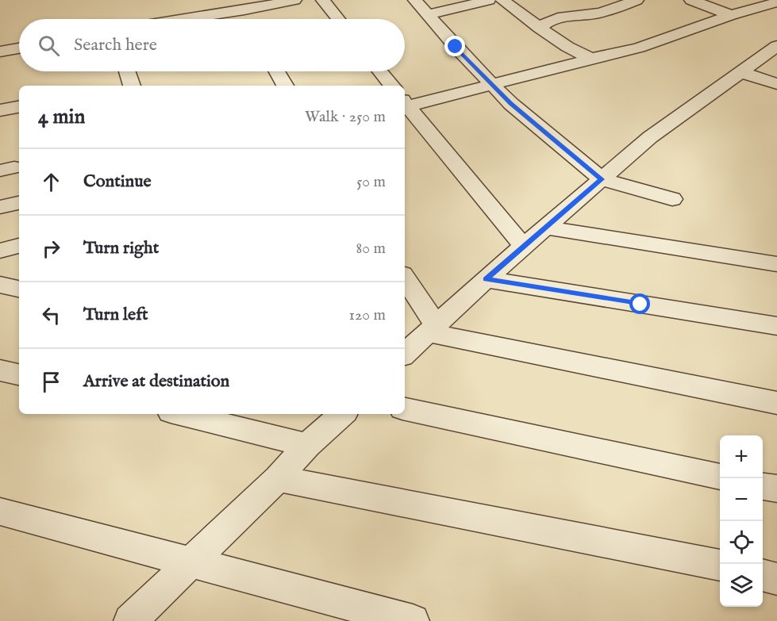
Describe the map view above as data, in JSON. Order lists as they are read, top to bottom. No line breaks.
{"page":{"search":"Search here","heading":["4 min","Walk · 250 m"],"list":[["Continue","50 m"],["Turn right","80 m"],["Turn left","120 m"],"Arrive at destination"],"map_buttons":["+","−"]}}
